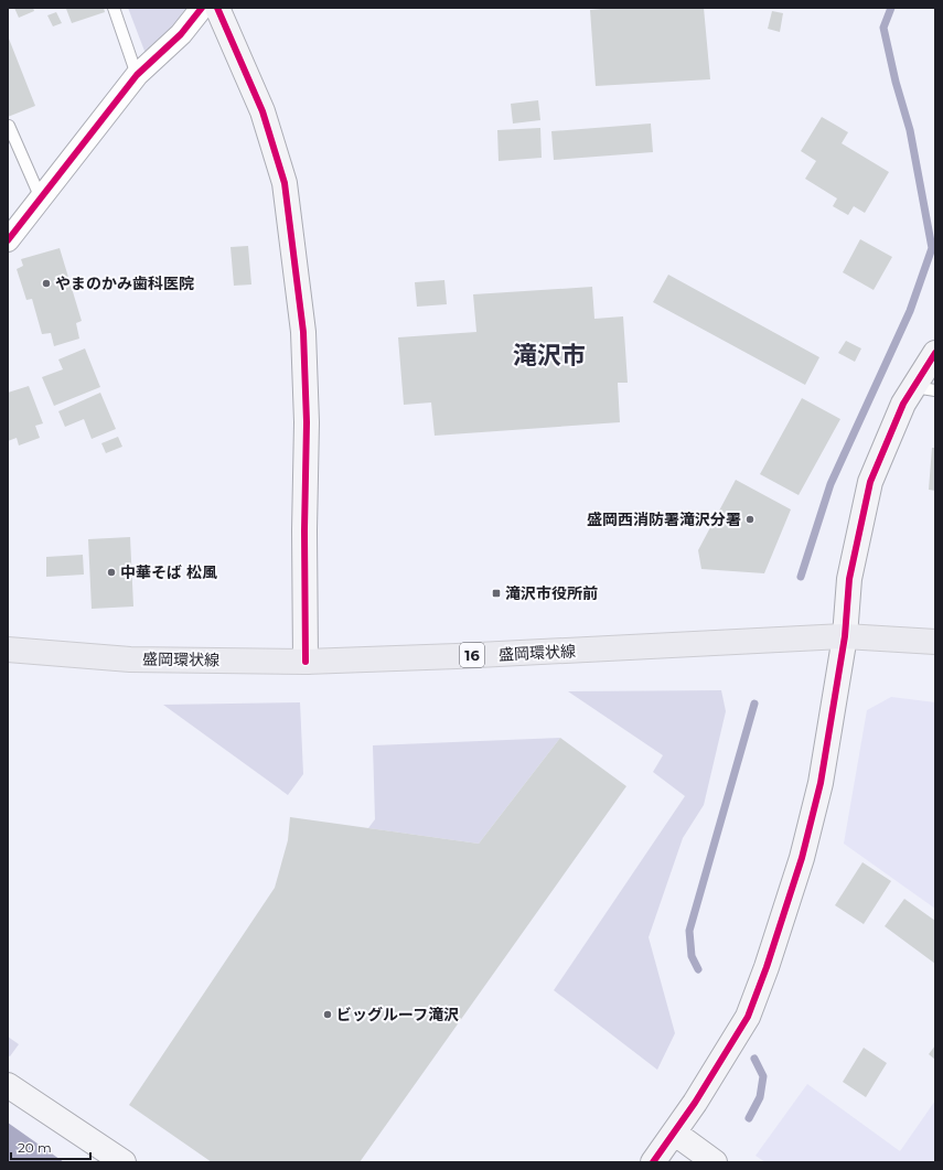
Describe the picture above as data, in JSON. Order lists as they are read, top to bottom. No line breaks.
{"streets":{"main road":["盛岡環状線","16"]},"districts":["滝沢市"],"places":{"other":["やまのかみ歯科医院","盛岡西消防署滝沢分署","中華そば 松風","ビッグルーフ滝沢"],"transit":["滝沢市役所前"]},"scale_bar":"20 m"}
